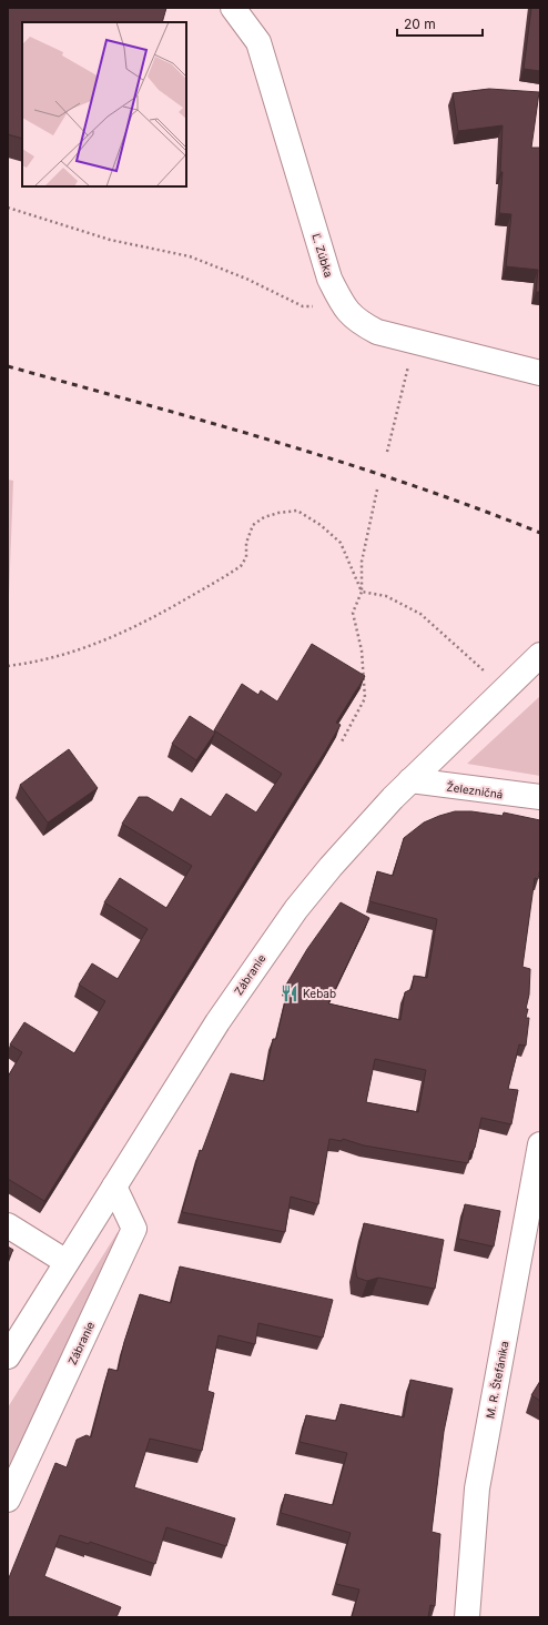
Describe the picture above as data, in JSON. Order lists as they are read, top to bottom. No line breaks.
{"streets":{"street":["Ľ. Zúbka","Železničná","Zábranie","M. R. Štefánika"]},"crossings":[["Železničná","Zábranie"]],"places":{"restaurant":["Kebab"]},"scale_bar":"20 m"}
